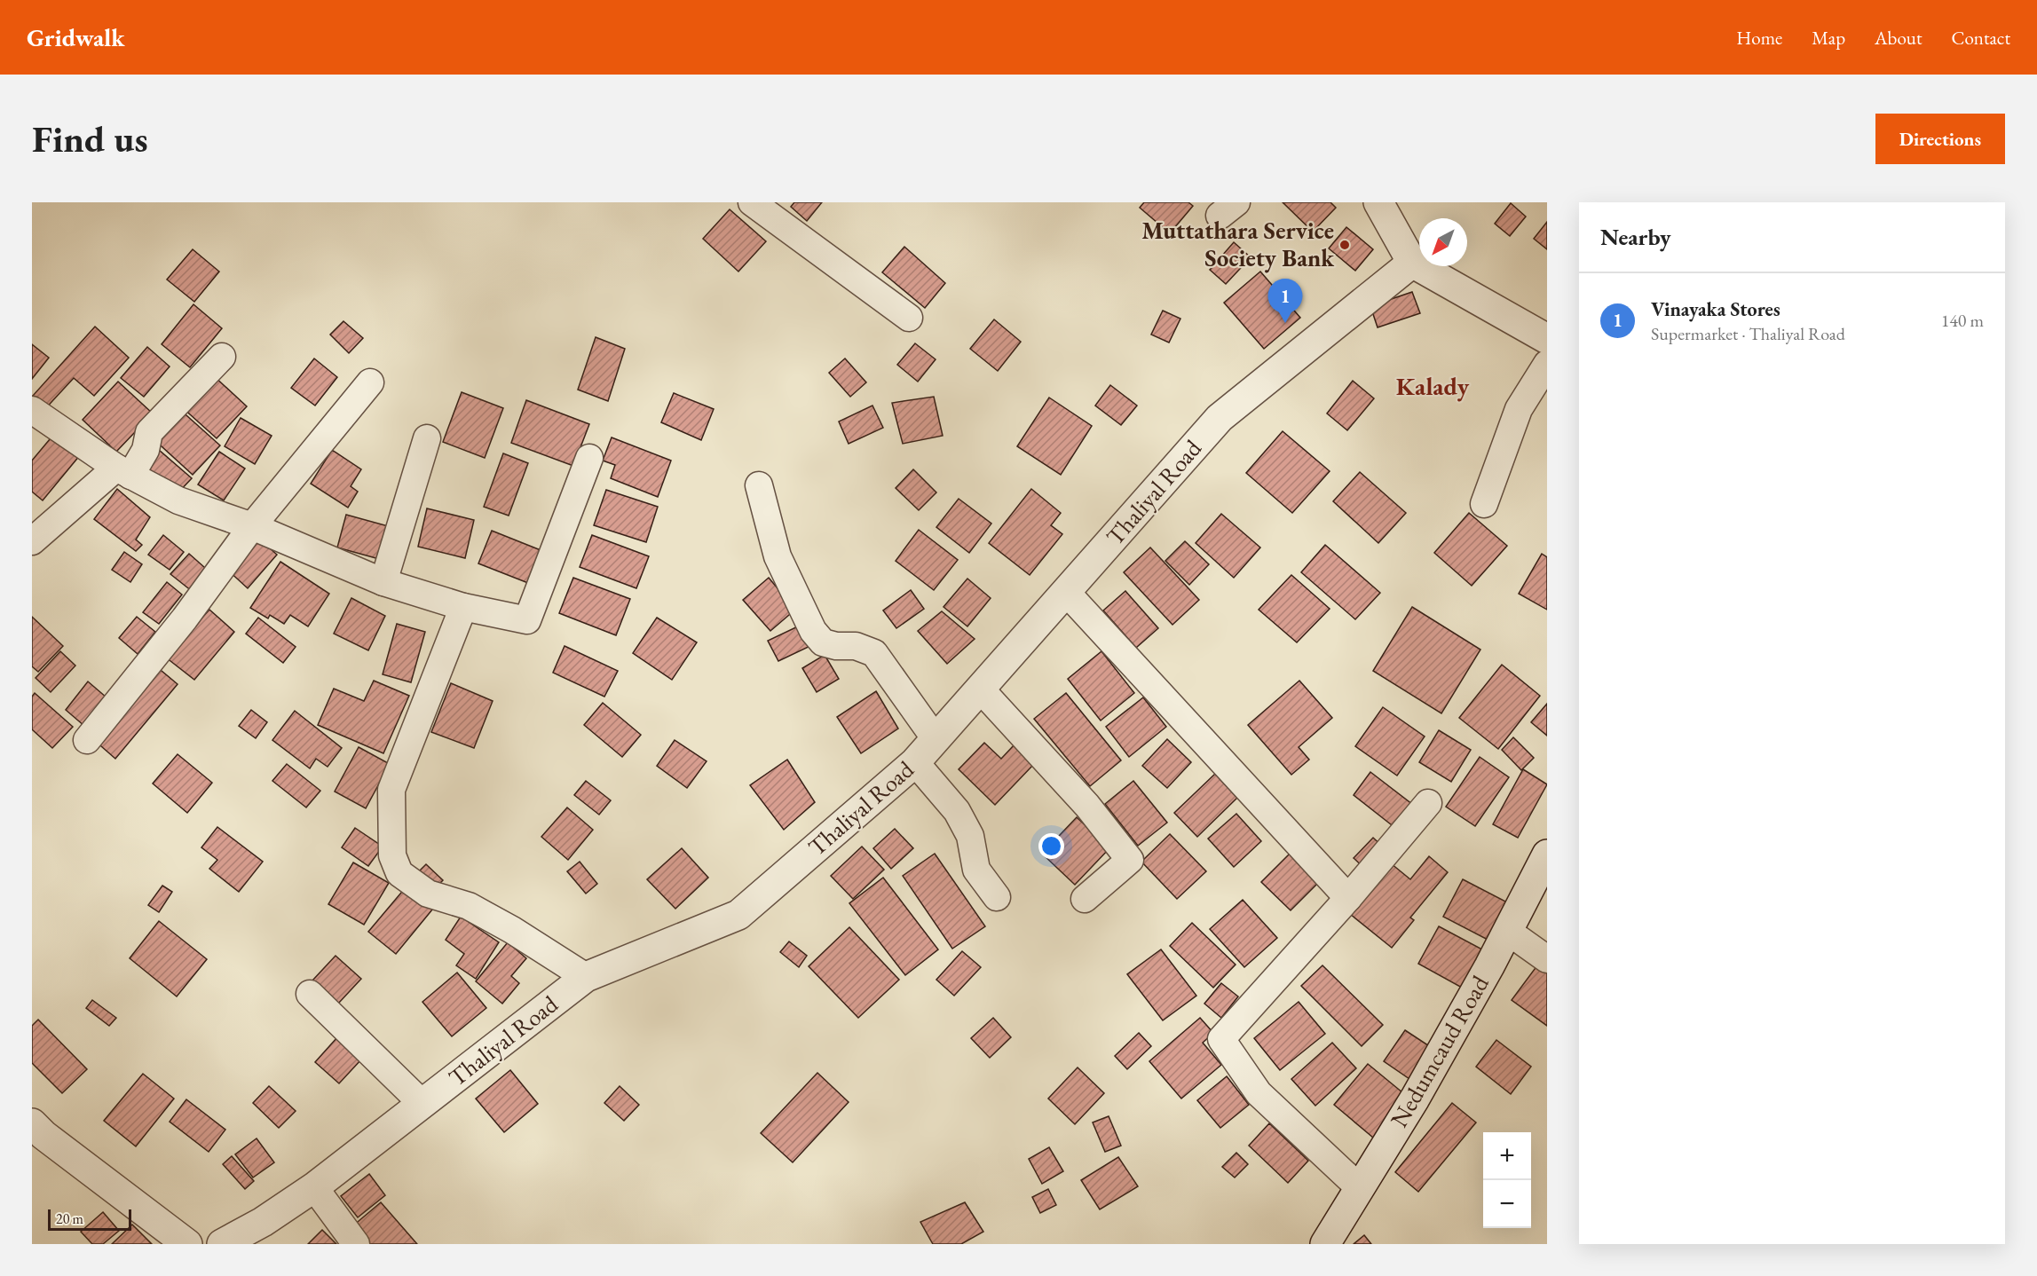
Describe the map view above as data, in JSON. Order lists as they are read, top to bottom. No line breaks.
{"streets":{"street":["Thaliyal Road","Nedumcaud Road"]},"districts":["Kalady"],"places":["Muttathara Service Society Bank"],"scale_bar":"20 m","north":"bottom left","page":{"header":"Gridwalk","nav":["Home","Map","About","Contact"],"buttons":"Directions","title":"Find us","heading":"Nearby","list":[{"mark":"1","name":"Vinayaka Stores","note":"Supermarket · Thaliyal Road","value":"140 m"}],"pins":"1","map_buttons":["+","−"],"scale":"20 m"}}
